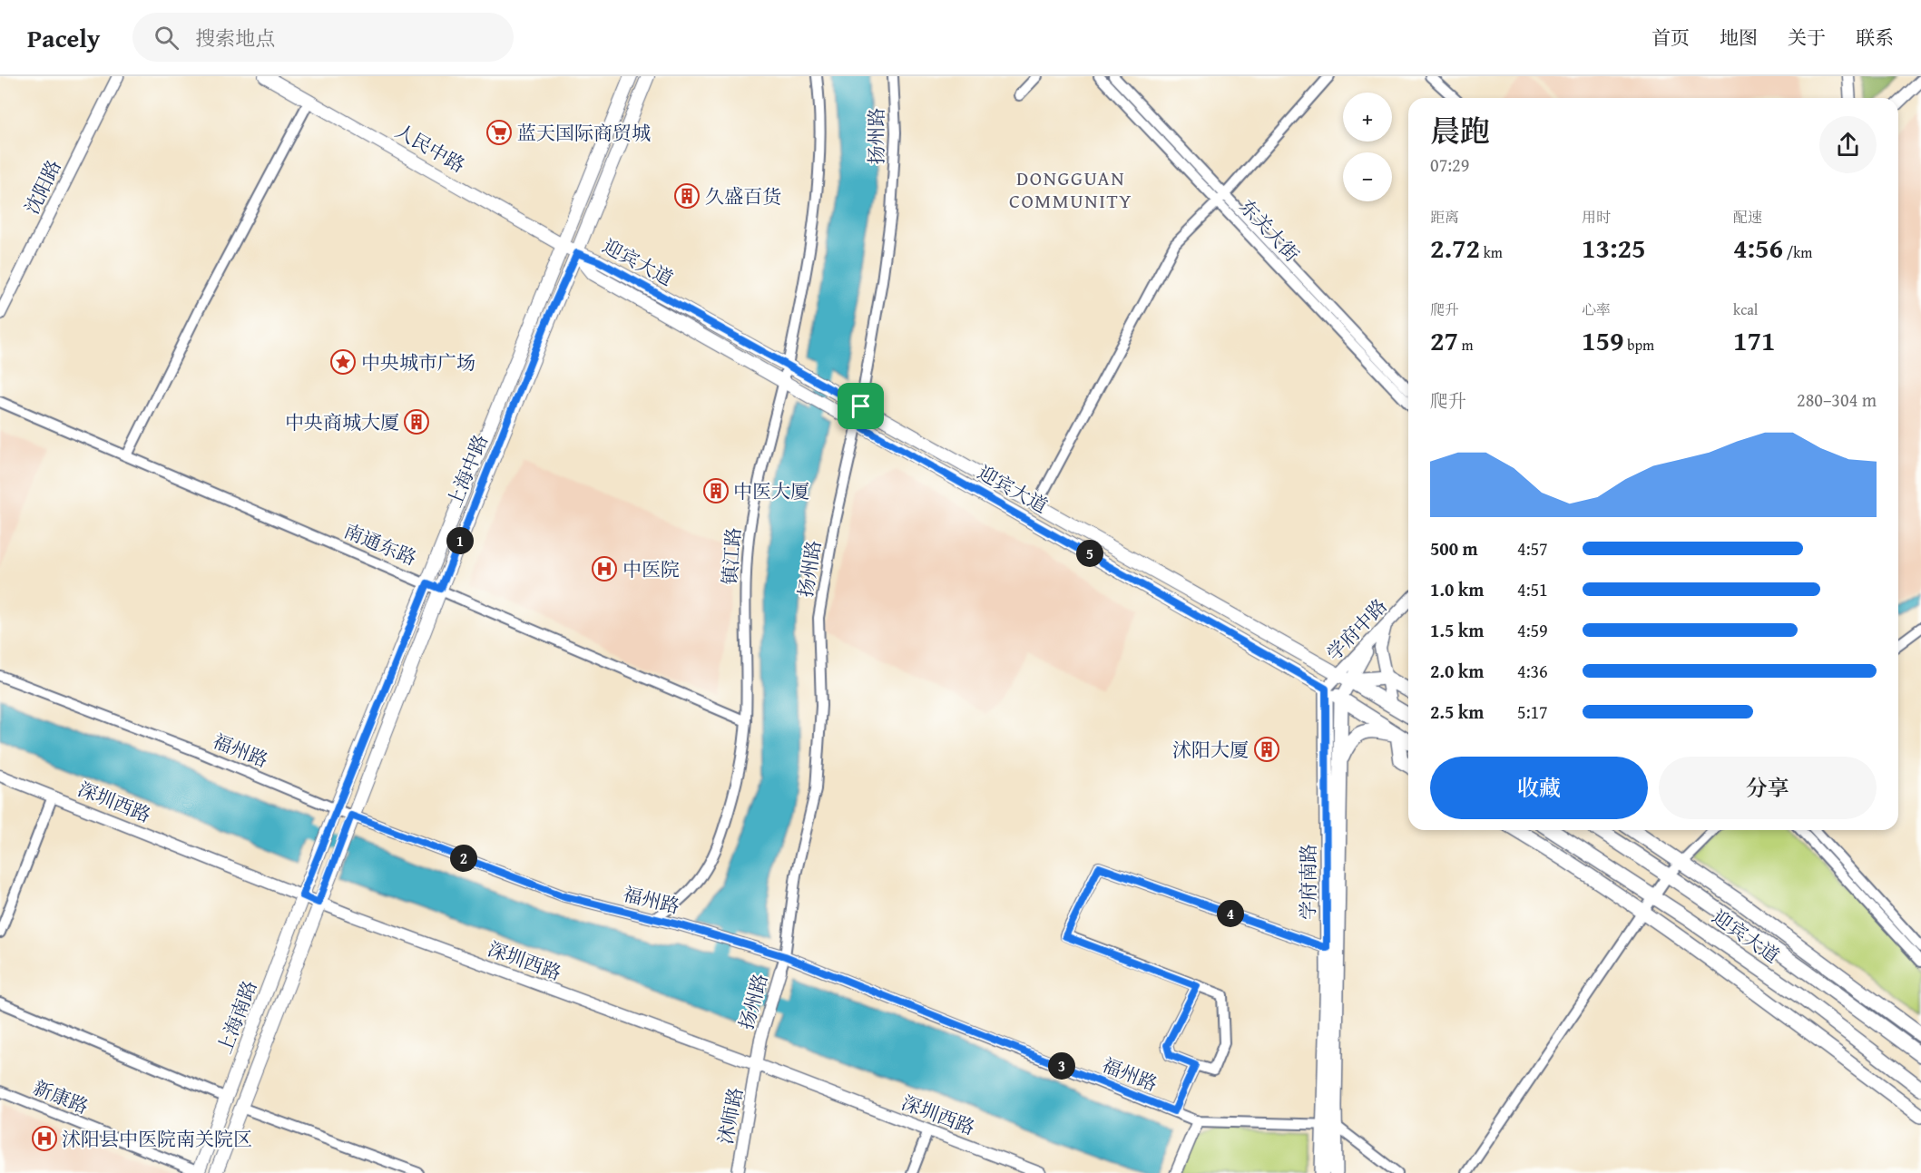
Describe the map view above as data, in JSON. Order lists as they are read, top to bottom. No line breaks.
{"streets":{"main road":["人民中路","迎宾大道","上海中路","学府南路","上海南路"],"street":["扬州路","沈阳路","东关大街","南通东路","镇江路","学府中路","福州路","深圳西路","新康路","沭师路"]},"crossings":[["扬州路","迎宾大道"],["扬州路","福州路"],["扬州路","深圳西路"],["扬州路","沭师路"],["人民中路","迎宾大道"],["人民中路","上海中路"],["迎宾大道","上海中路"],["迎宾大道","镇江路"],["迎宾大道","学府中路"],["迎宾大道","学府南路"],["上海中路","南通东路"],["上海中路","福州路"],["上海中路","上海南路"],["南通东路","镇江路"],["镇江路","福州路"],["学府中路","学府南路"],["福州路","学府南路"],["深圳西路","上海南路"],["深圳西路","沭师路"],["上海南路","新康路"]],"districts":["DONGGUAN COMMUNITY"],"places":{"supermarket":["蓝天国际商贸城"],"building":["久盛百货","中央商城大厦","中医大厦","沭阳大厦"],"place":["中央城市广场"],"hospital":["中医院","沭阳县中医院南关院区"]},"page":{"header":"Pacely","search":"搜索地点","nav":["首页","地图","关于","联系"],"map_buttons":["+","−"],"heading":["晨跑","07:29"],"stats":[["距离","2.72 km"],["用时","13:25"],["配速","4:56 /km"],["爬升","27 m"],["心率","159 bpm"],["kcal","171"]],"chart":["爬升","280–304 m"],"pins":["1","5","2","4","3"],"list":[{"name":"500 m","note":"4:57"},{"name":"1.0 km","note":"4:51"},{"name":"1.5 km","note":"4:59"},{"name":"2.0 km","note":"4:36"},{"name":"2.5 km","note":"5:17"}],"buttons":["收藏","分享"]}}
